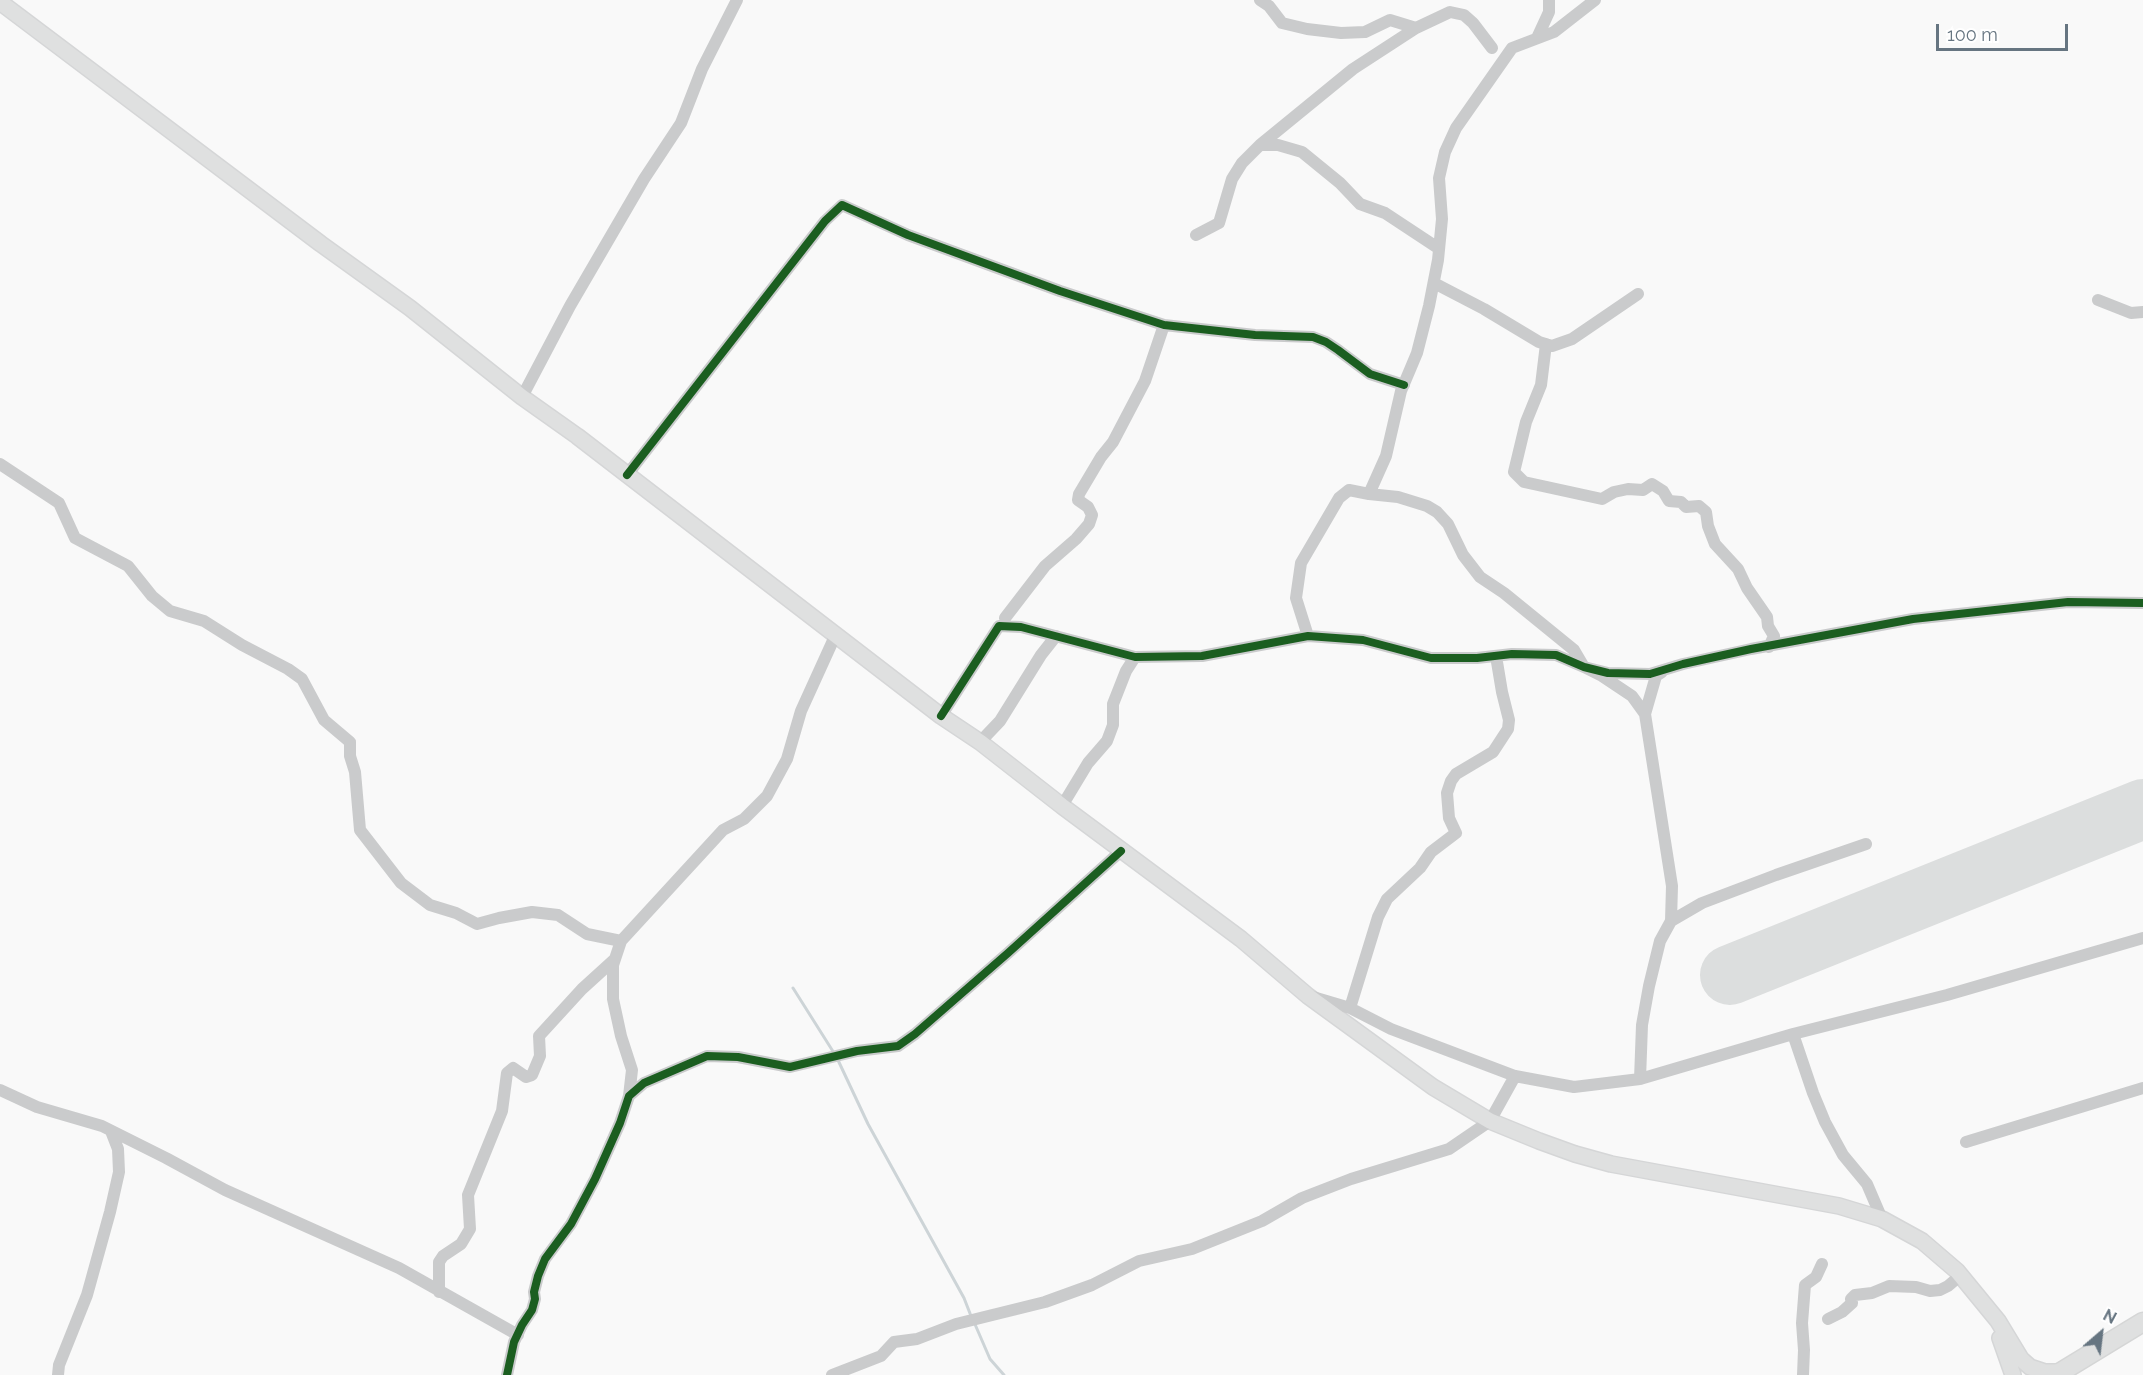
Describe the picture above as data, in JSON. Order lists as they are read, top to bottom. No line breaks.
{"scale_bar":"100 m","north":"top right"}
